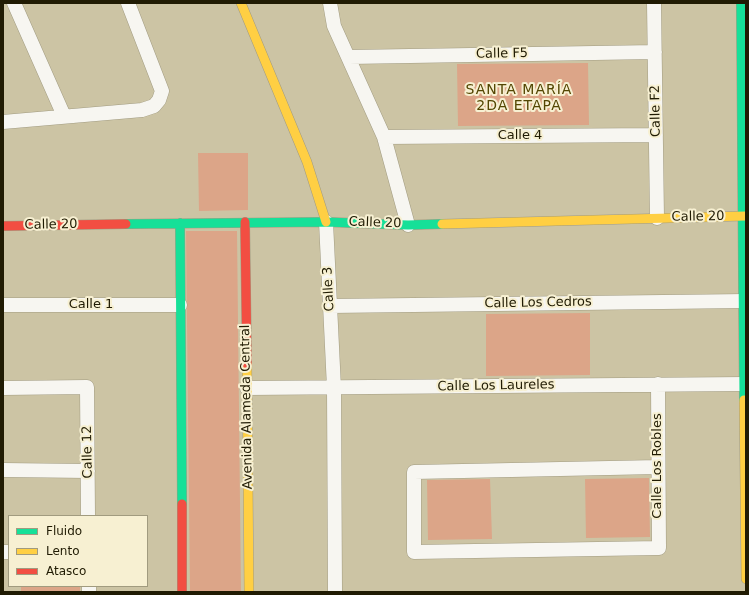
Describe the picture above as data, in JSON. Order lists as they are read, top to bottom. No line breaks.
{"streets":{"street":["Calle F5","Calle F2","Calle 4","Calle 20","Calle 3","Calle Los Cedros","Calle 1","Calle Los Laureles","Avenida Alameda Central","Calle 12","Calle Los Robles"]},"crossings":[["Calle F5","Calle F2"],["Calle F2","Calle 4"],["Calle F2","Calle 20"],["Calle 20","Calle 3"],["Calle 20","Avenida Alameda Central"],["Calle 3","Calle Los Cedros"],["Calle 3","Calle Los Laureles"],["Calle Los Laureles","Avenida Alameda Central"],["Calle Los Laureles","Calle Los Robles"]],"districts":["SANTA MARÍA 2DA ETAPA"],"legend":["Fluido","Lento","Atasco"]}
